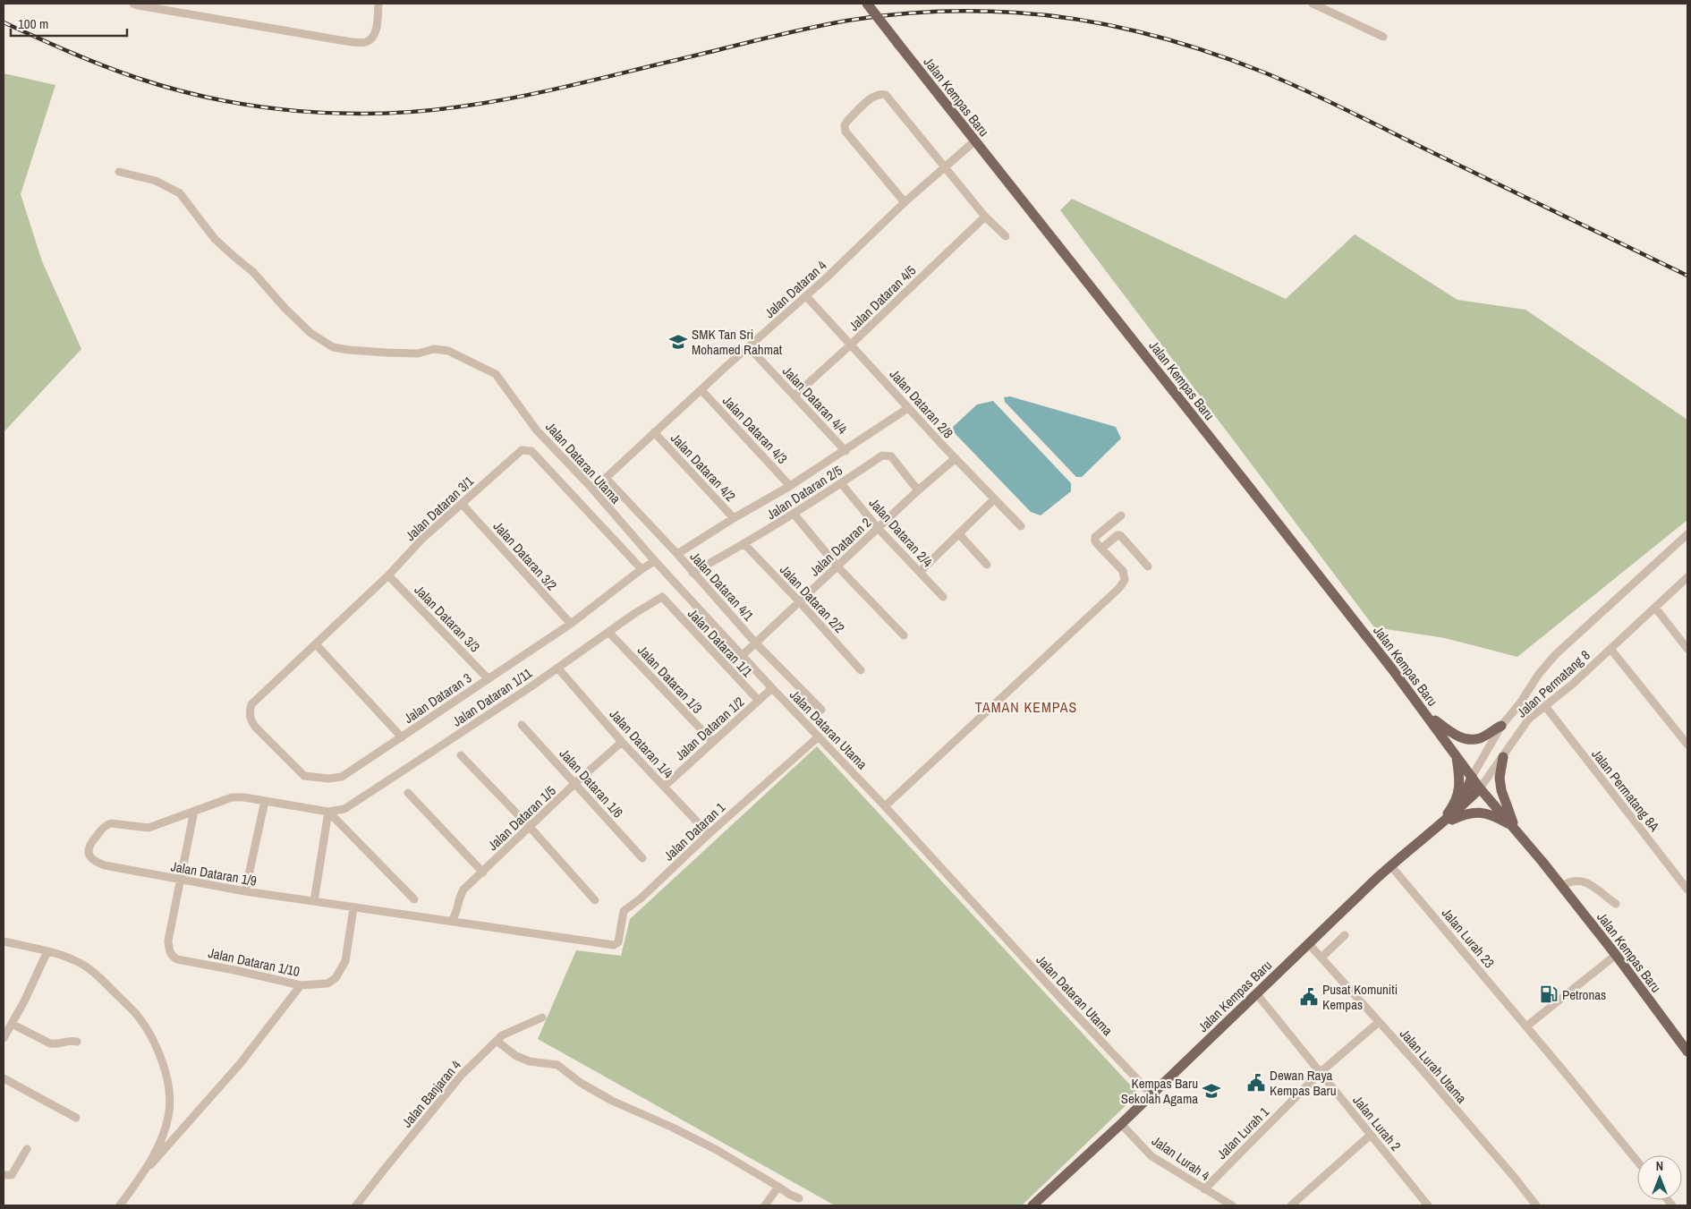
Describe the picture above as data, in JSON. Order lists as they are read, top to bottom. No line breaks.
{"streets":{"main road":["Jalan Kempas Baru"],"street":["Jalan Dataran 4","Jalan Dataran 4/5","Jalan Dataran 4/4","Jalan Dataran 2/8","Jalan Dataran 4/3","Jalan Dataran Utama","Jalan Dataran 4/2","Jalan Dataran 2/5","Jalan Dataran 3/1","Jalan Dataran 2/4","Jalan Dataran 2","Jalan Dataran 3/2","Jalan Dataran 4/1","Jalan Dataran 2/2","Jalan Dataran 3/3","Jalan Dataran 1/1","Jalan Dataran 1/3","Jalan Permatang 8","Jalan Dataran 1/11","Jalan Dataran 3","Jalan Dataran 1/2","Jalan Dataran 1/4","Jalan Dataran 1/6","Jalan Permatang 8A","Jalan Dataran 1/5","Jalan Dataran 1","Jalan Dataran 1/9","Jalan Lurah 23","Jalan Dataran 1/10","Jalan Lurah Utama","Jalan Banjaran 4","Jalan Lurah 2","Jalan Lurah 1","Jalan Lurah 4"]},"crossings":[["Jalan Kempas Baru","Jalan Dataran 4"],["Jalan Kempas Baru","Jalan Dataran Utama"],["Jalan Kempas Baru","Jalan Permatang 8"],["Jalan Kempas Baru","Jalan Lurah 23"],["Jalan Kempas Baru","Jalan Lurah Utama"],["Jalan Kempas Baru","Jalan Lurah 2"],["Jalan Kempas Baru","Jalan Lurah 4"],["Jalan Dataran 4","Jalan Dataran 4/4"],["Jalan Dataran 4","Jalan Dataran 2/8"],["Jalan Dataran 4","Jalan Dataran 4/3"],["Jalan Dataran 4","Jalan Dataran Utama"],["Jalan Dataran 4","Jalan Dataran 4/2"],["Jalan Dataran 4","Jalan Dataran 4/1"],["Jalan Dataran 4/5","Jalan Dataran 4/4"],["Jalan Dataran 4/5","Jalan Dataran 2/8"],["Jalan Dataran 2/8","Jalan Dataran 2"],["Jalan Dataran Utama","Jalan Dataran 2"],["Jalan Dataran Utama","Jalan Dataran 3"],["Jalan Dataran Utama","Jalan Dataran 1/2"],["Jalan Dataran Utama","Jalan Dataran 1"],["Jalan Dataran 2/5","Jalan Dataran 2/4"],["Jalan Dataran 2/5","Jalan Dataran 2"],["Jalan Dataran 2/5","Jalan Dataran 4/1"],["Jalan Dataran 2/5","Jalan Dataran 2/2"],["Jalan Dataran 3/1","Jalan Dataran 3/2"],["Jalan Dataran 3/1","Jalan Dataran 3/3"],["Jalan Dataran 3/1","Jalan Dataran 3"],["Jalan Dataran 2/4","Jalan Dataran 2"],["Jalan Dataran 2","Jalan Dataran 4/1"],["Jalan Dataran 2","Jalan Dataran 2/2"],["Jalan Dataran 3/2","Jalan Dataran 3"],["Jalan Dataran 3/3","Jalan Dataran 3"],["Jalan Dataran 1/1","Jalan Dataran 1/11"],["Jalan Dataran 1/1","Jalan Dataran 1/2"],["Jalan Dataran 1/3","Jalan Dataran 1/11"],["Jalan Dataran 1/3","Jalan Dataran 1/2"],["Jalan Permatang 8","Jalan Permatang 8A"],["Jalan Dataran 1/11","Jalan Dataran 1/4"],["Jalan Dataran 1/11","Jalan Dataran 1/9"],["Jalan Dataran 1/2","Jalan Dataran 1/4"],["Jalan Dataran 1/4","Jalan Dataran 1/5"],["Jalan Dataran 1/4","Jalan Dataran 1"],["Jalan Dataran 1/6","Jalan Dataran 1/5"],["Jalan Dataran 1/5","Jalan Dataran 1/9"],["Jalan Dataran 1","Jalan Dataran 1/9"],["Jalan Dataran 1/9","Jalan Dataran 1/10"],["Jalan Lurah Utama","Jalan Lurah 1"],["Jalan Lurah 2","Jalan Lurah 1"],["Jalan Lurah 1","Jalan Lurah 4"]],"districts":["TAMAN KEMPAS"],"places":{"school or university":["SMK Tan Sri Mohamed Rahmat","Kempas Baru Sekolah Agama"],"fuel station":["Petronas"],"public building":["Pusat Komuniti Kempas","Dewan Raya Kempas Baru"]},"scale_bar":"100 m","north":"top"}
